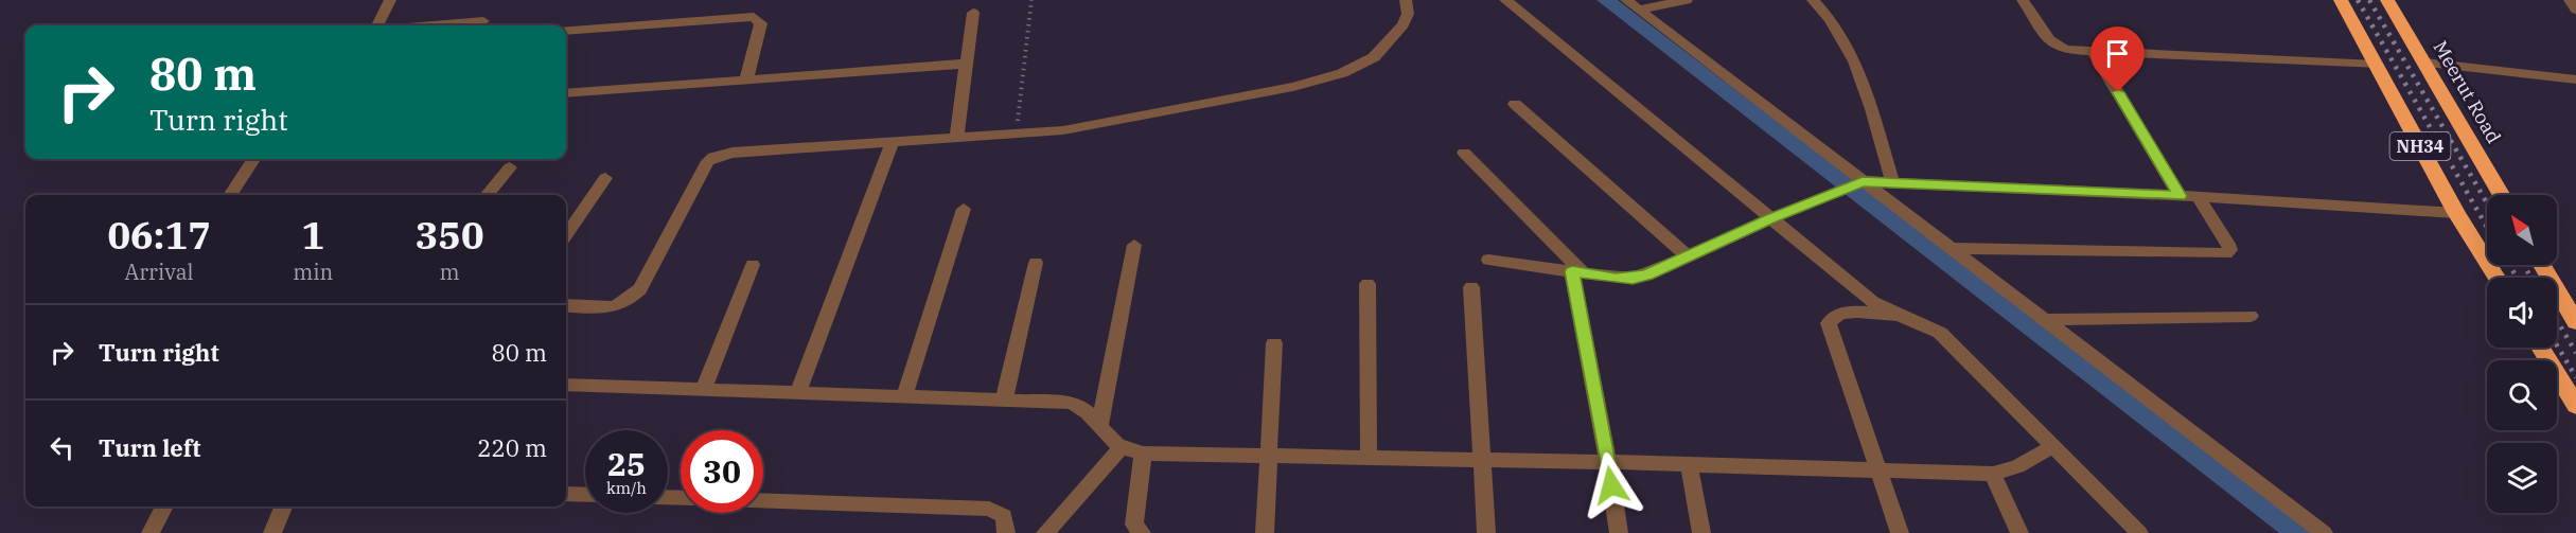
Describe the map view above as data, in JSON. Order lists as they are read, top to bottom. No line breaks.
{"streets":{"highway":["Meerut Road","NH34"]},"north":"top left","page":{"turn":["80 m","Turn right"],"eta":["06:17","Arrival","1","min","350","m"],"list":[{"name":"Turn right","value":"80 m"},{"name":"Turn left","value":"220 m"}],"speed":"25 km/h","limit":"30"}}
